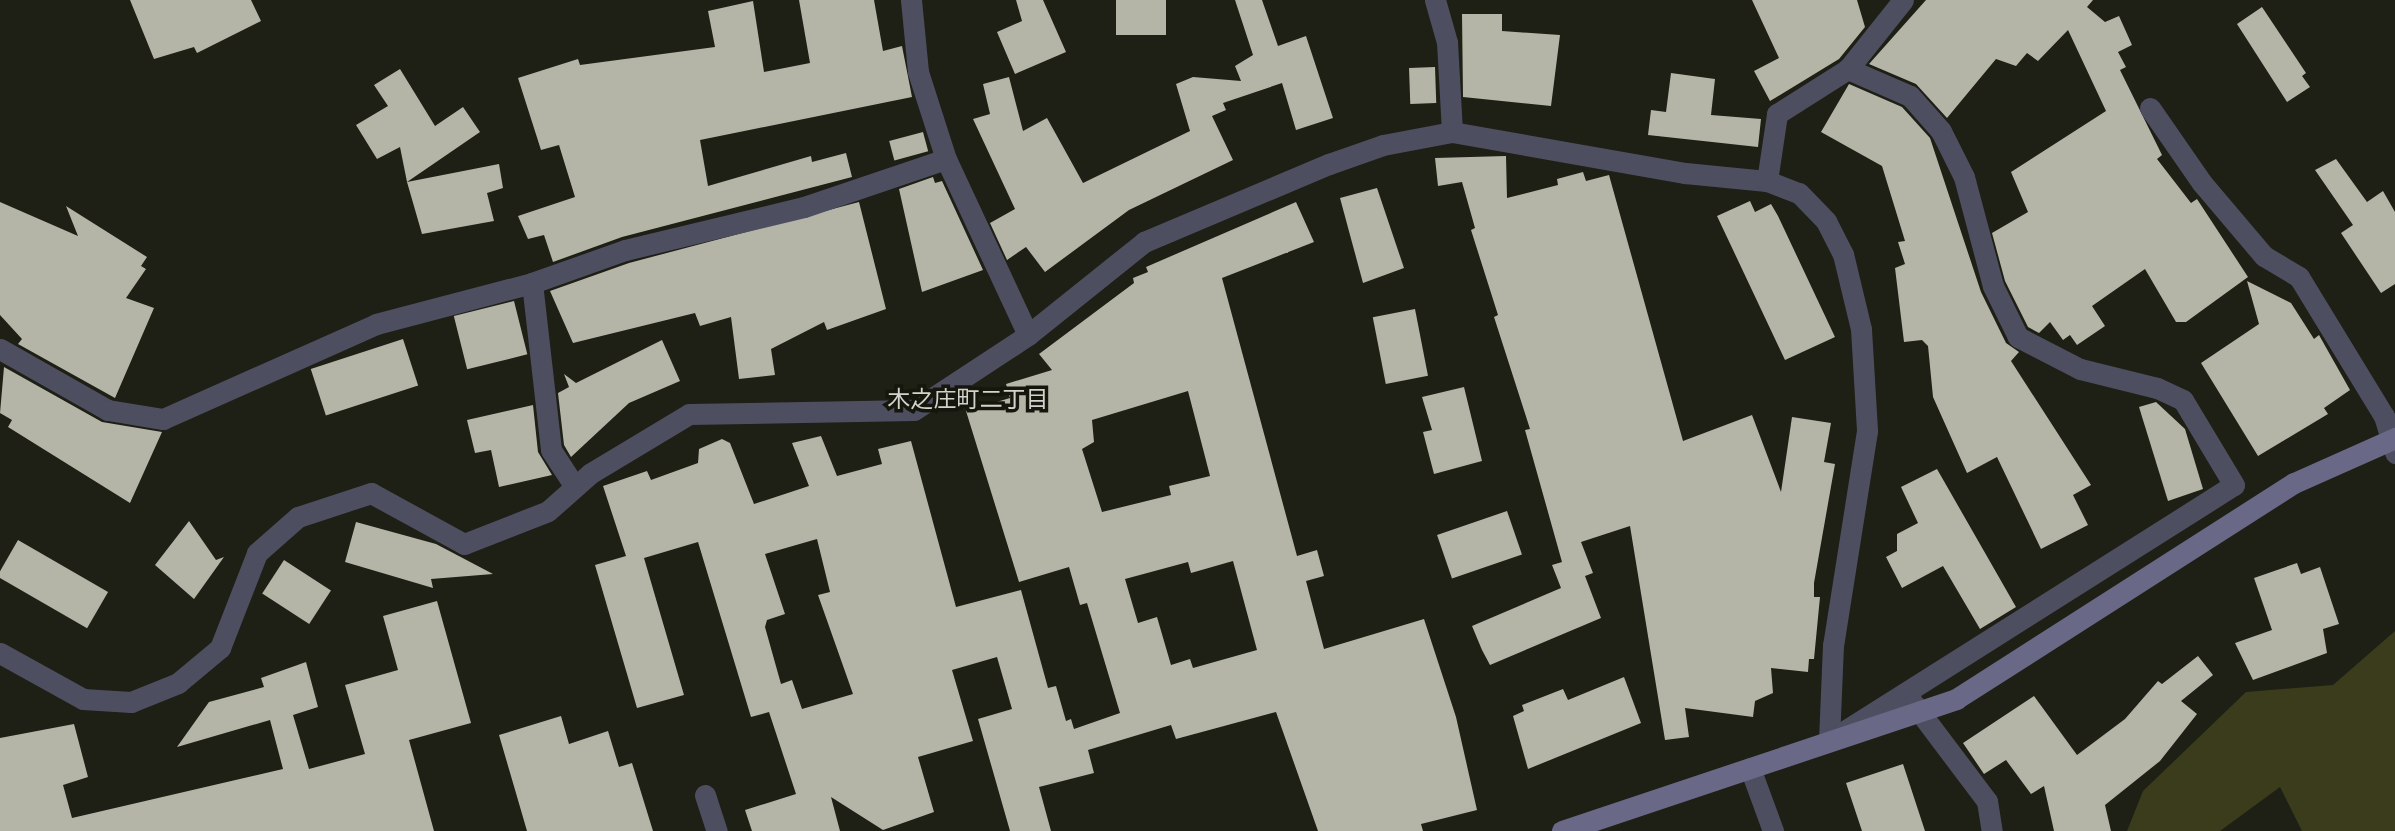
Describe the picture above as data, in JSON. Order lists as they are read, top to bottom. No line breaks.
{"districts":["木之庄町二丁目"]}
